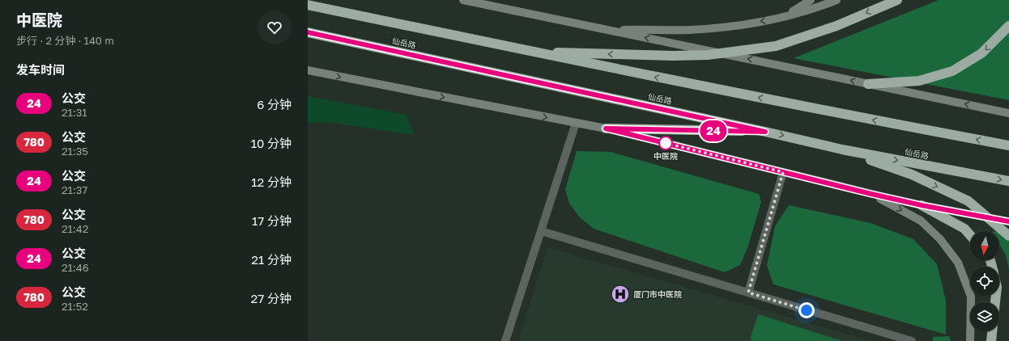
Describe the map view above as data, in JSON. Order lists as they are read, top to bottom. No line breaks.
{"streets":{"highway":["仙岳路"]},"places":{"other":["中医院"],"hospital":["厦门市中医院"]},"lines":["bus line 24"],"north":"bottom","page":{"heading":[["中医院","步行 · 2 分钟 · 140 m"],"发车时间"],"on_map":"24","list":[{"mark":"24","name":"公交","note":"21:31","value":"6 分钟"},{"mark":"780","name":"公交","note":"21:35","value":"10 分钟"},{"mark":"24","name":"公交","note":"21:37","value":"12 分钟"},{"mark":"780","name":"公交","note":"21:42","value":"17 分钟"},{"mark":"24","name":"公交","note":"21:46","value":"21 分钟"},{"mark":"780","name":"公交","note":"21:52","value":"27 分钟"}]}}
